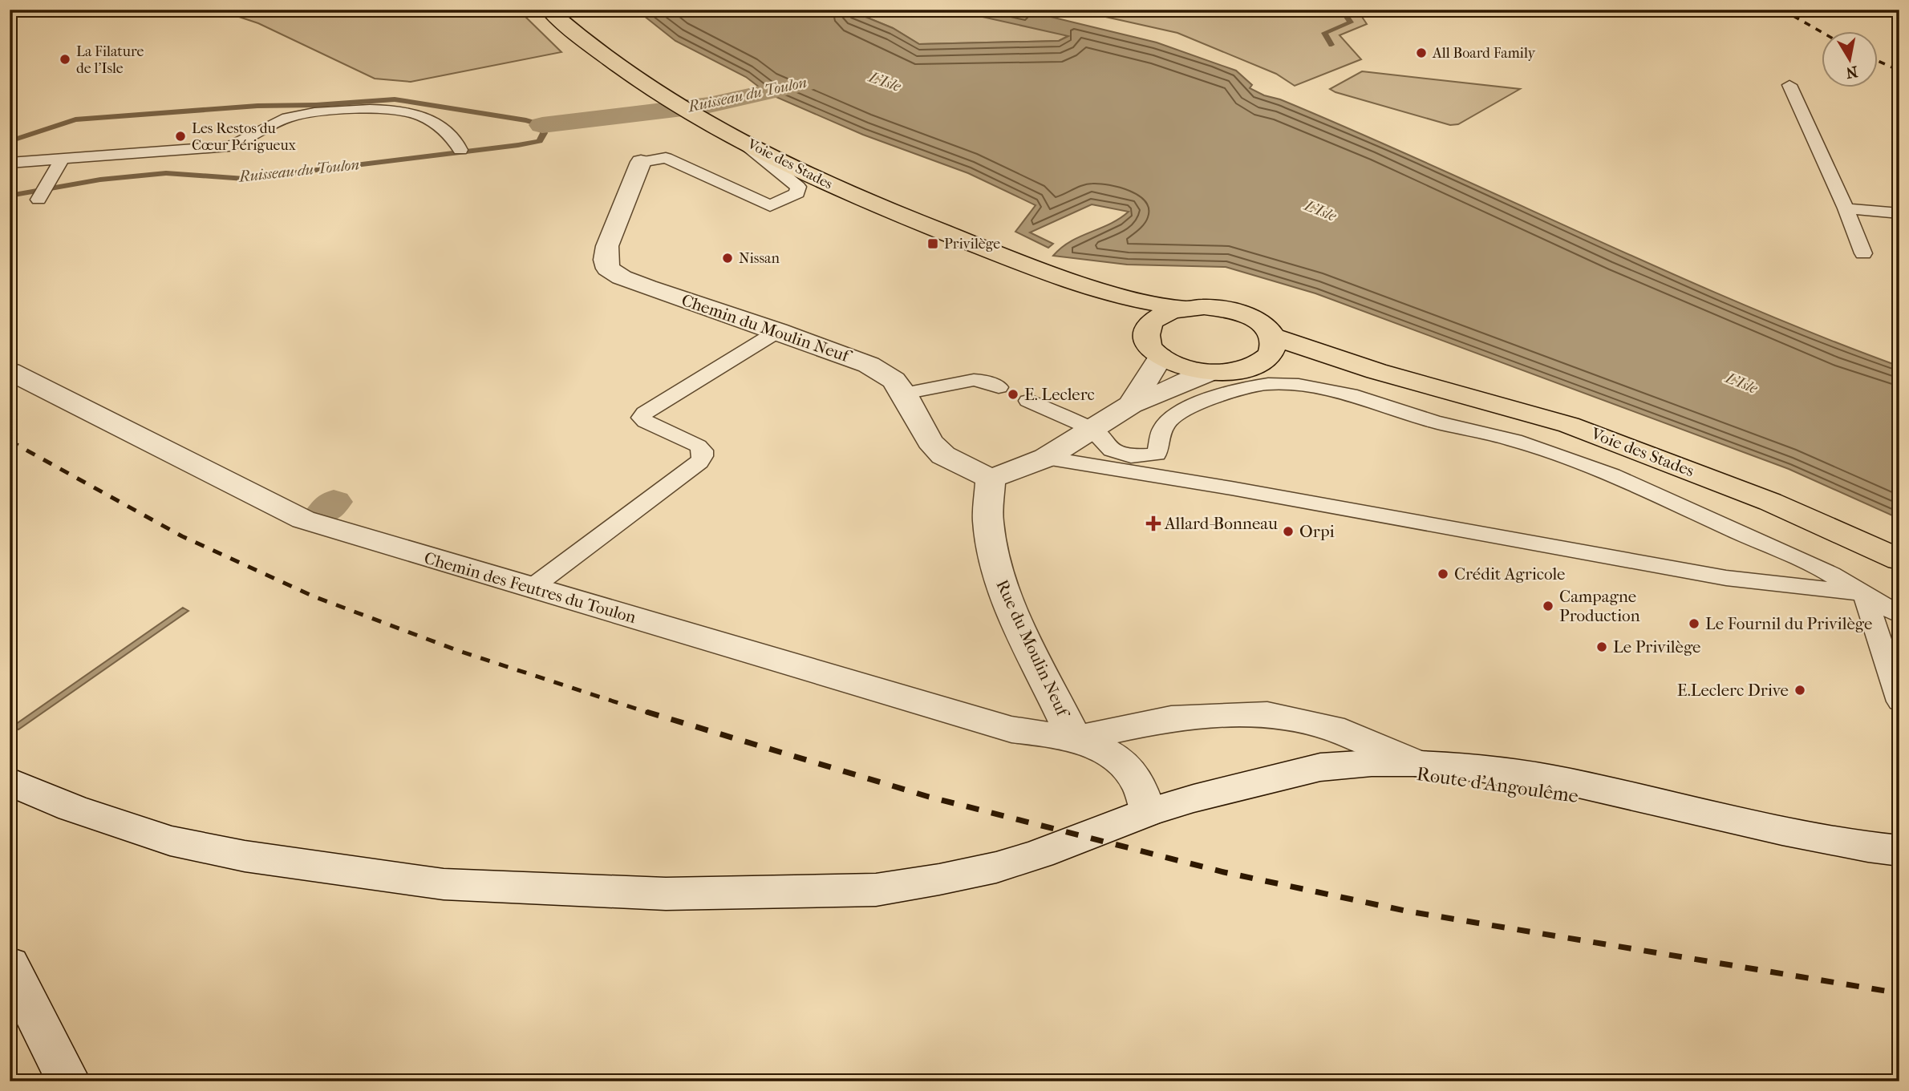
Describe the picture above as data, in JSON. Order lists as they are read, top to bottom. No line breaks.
{"streets":{"main road":["Voie des Stades"],"street":["Chemin du Moulin Neuf","Chemin des Feutres du Toulon","Rue du Moulin Neuf","Route d'Angoulême"]},"crossings":[["Chemin du Moulin Neuf","Rue du Moulin Neuf"],["Chemin des Feutres du Toulon","Rue du Moulin Neuf"]],"water":["L'Isle","Ruisseau du Toulon"],"places":{"other":["All Board Family","La Filature de l'Isle","Les Restos du Cœur Périgueux","Nissan","E. Leclerc","Orpi","Crédit Agricole","Campagne Production","Le Fournil du Privilège","Le Privilège","E.Leclerc Drive"],"transit":["Privilège"],"health":["Allard-Bonneau"]},"north":"bottom"}
